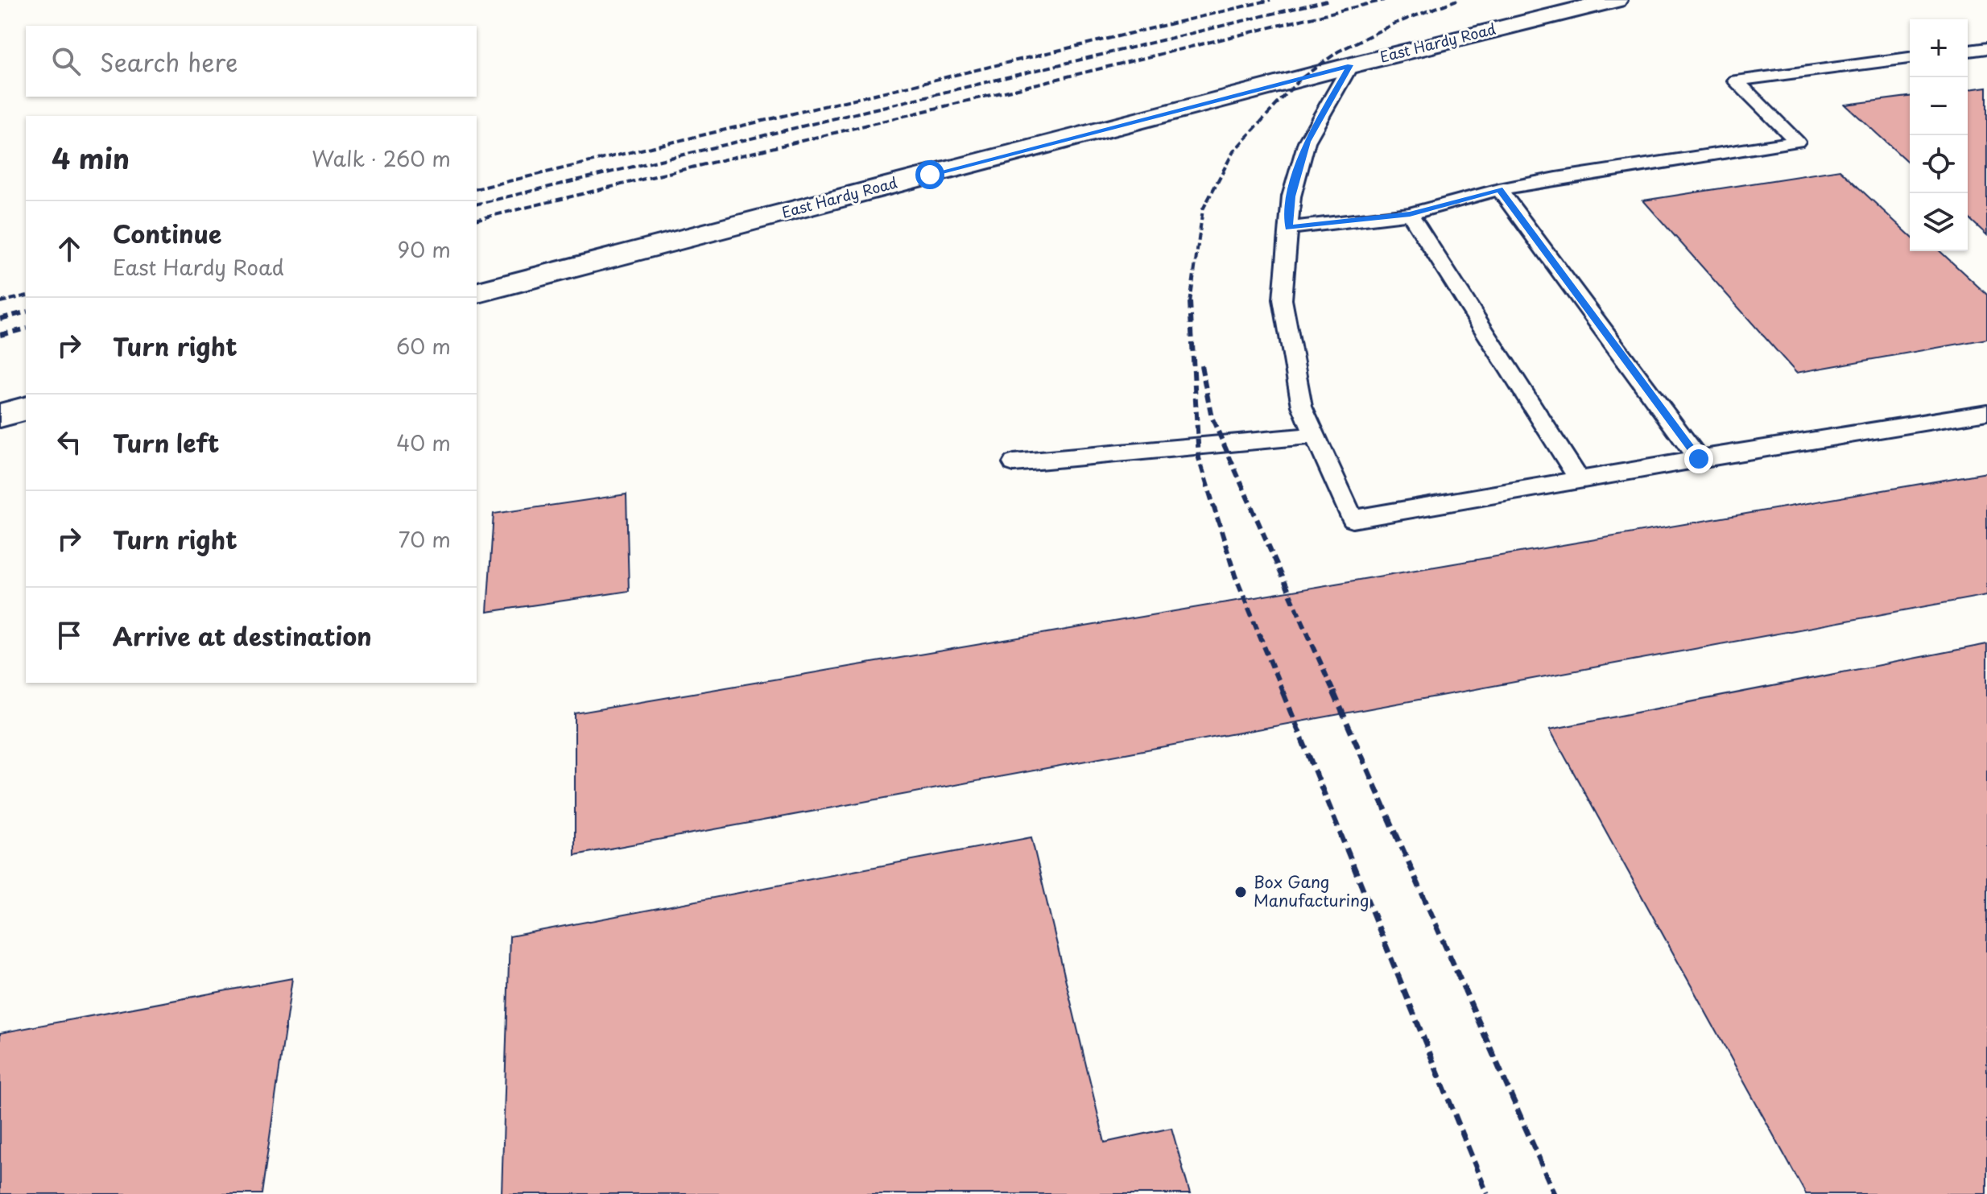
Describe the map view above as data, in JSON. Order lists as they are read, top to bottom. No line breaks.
{"streets":{"main road":["East Hardy Road"]},"places":["Box Gang Manufacturing"],"page":{"map_buttons":["+","−"],"search":"Search here","heading":["4 min","Walk · 260 m"],"list":[["Continue","East Hardy Road","90 m"],["Turn right","60 m"],["Turn left","40 m"],["Turn right","70 m"],"Arrive at destination"]}}
